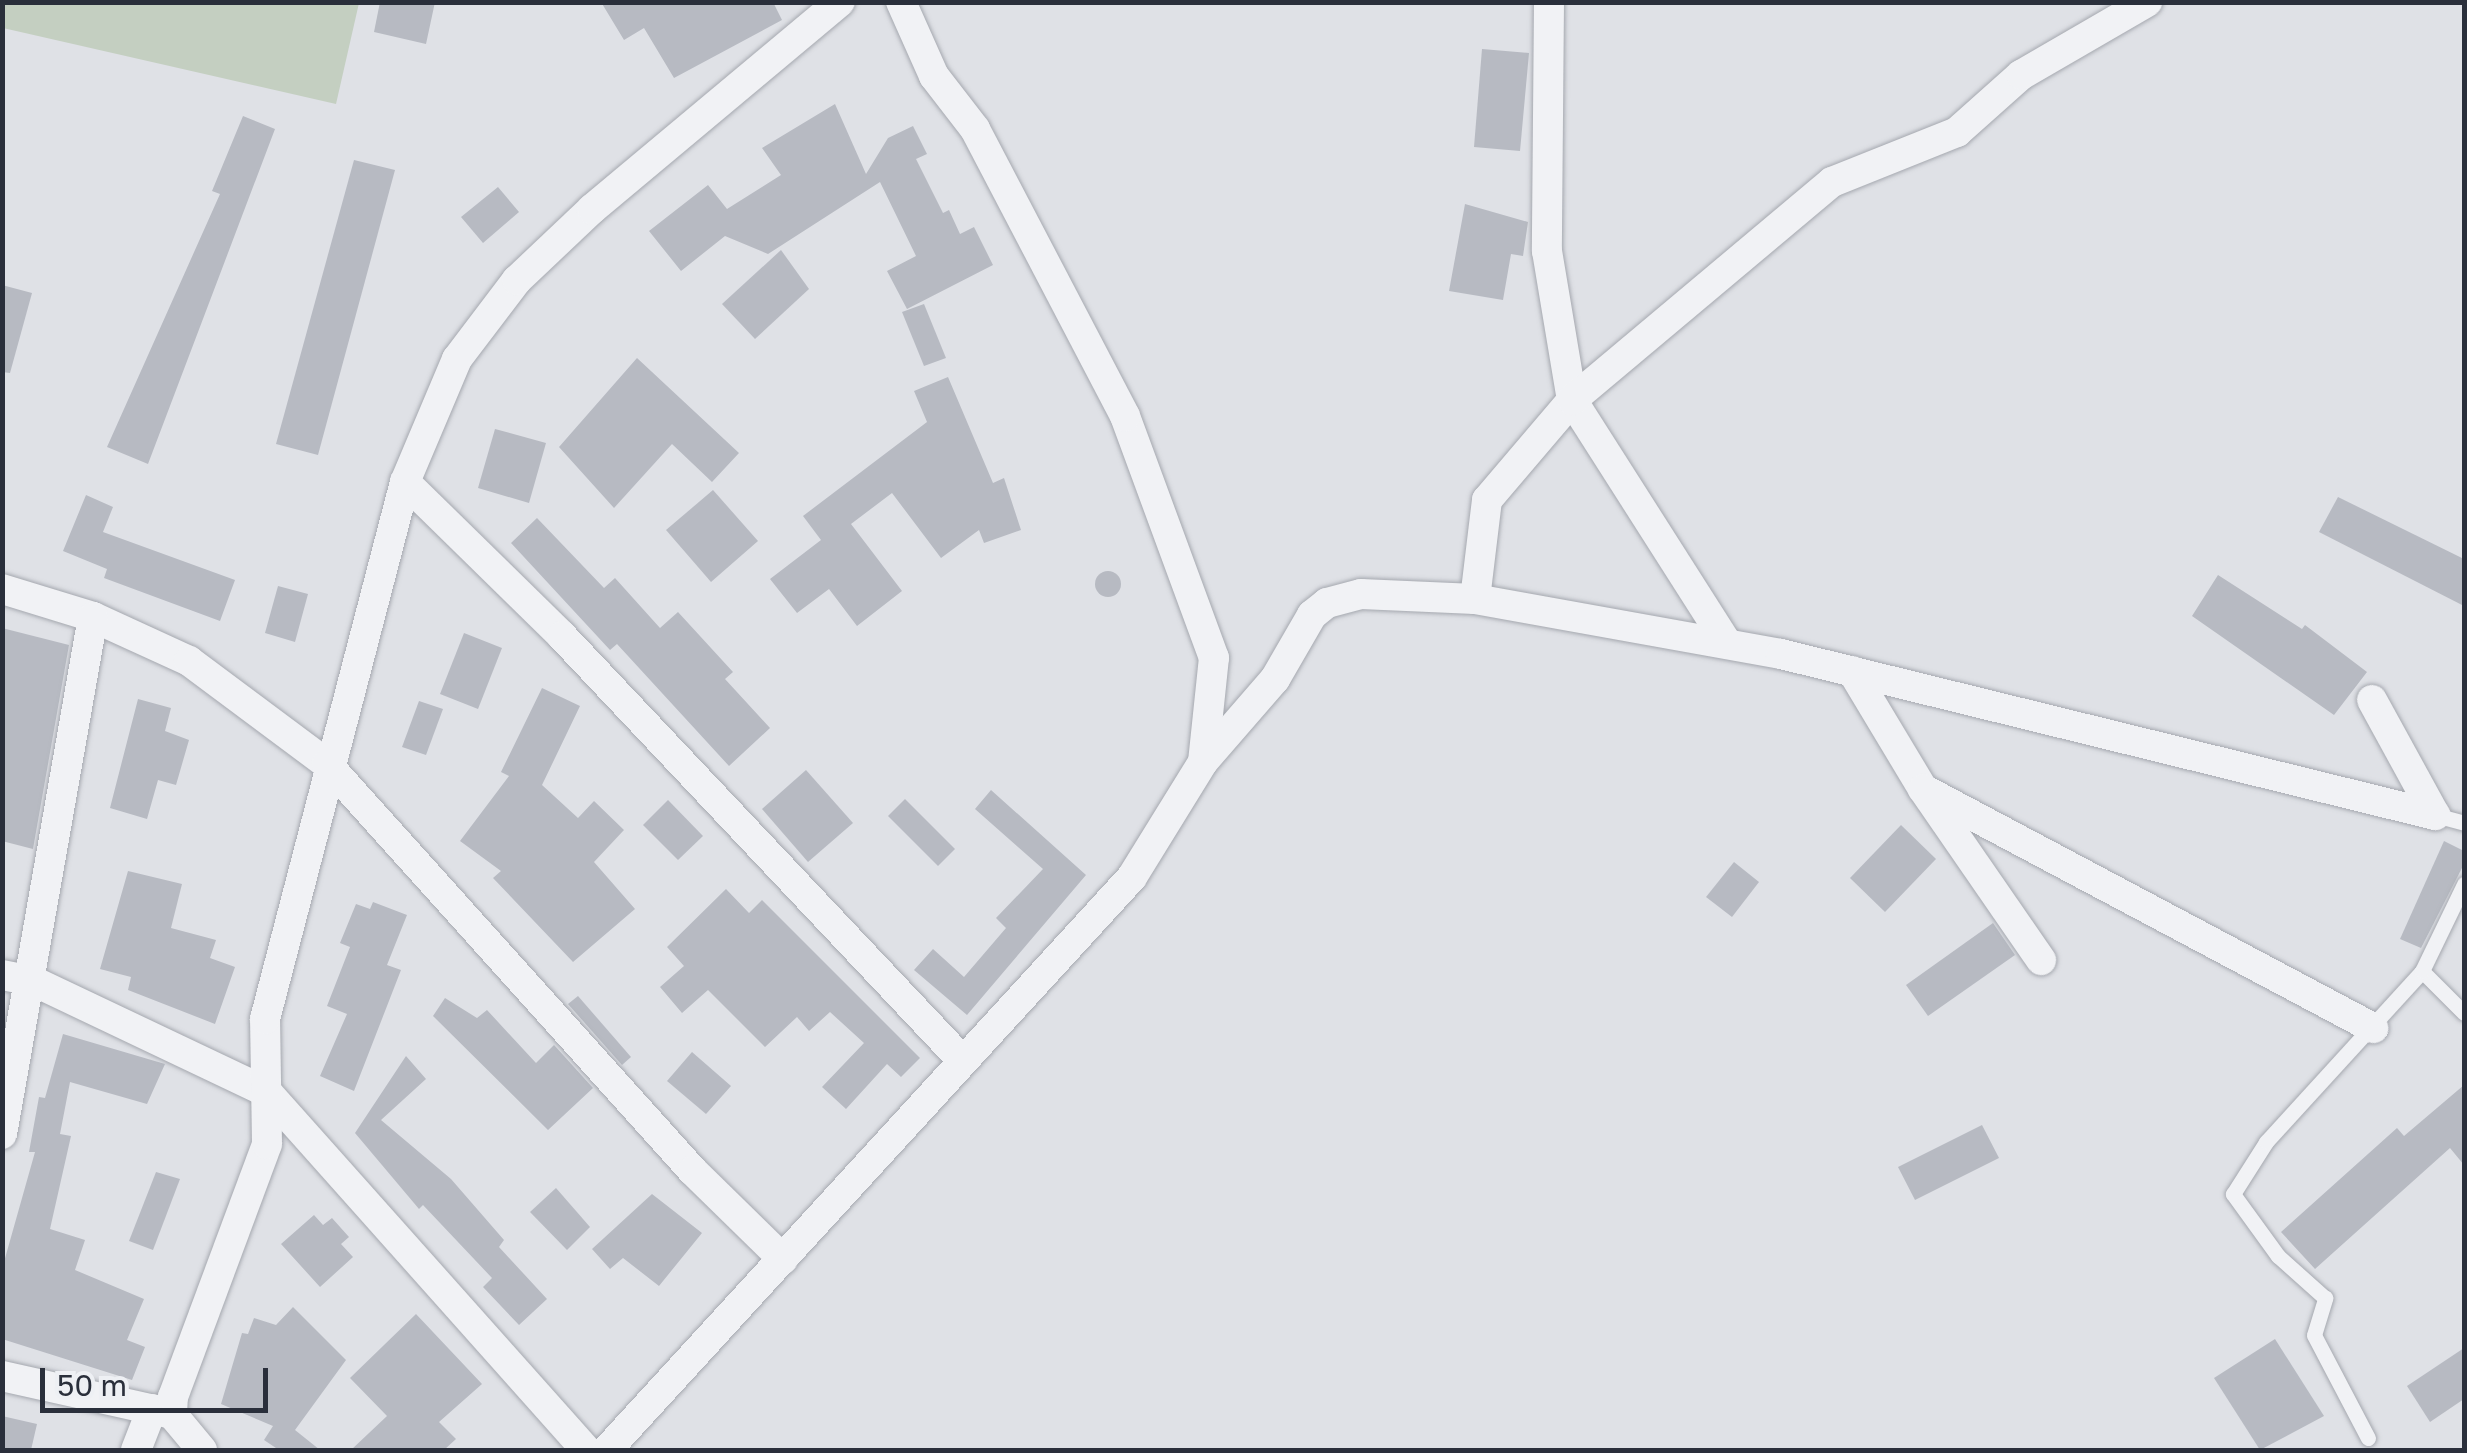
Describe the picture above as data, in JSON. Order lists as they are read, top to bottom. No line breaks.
{"scale_bar":"50 m"}
